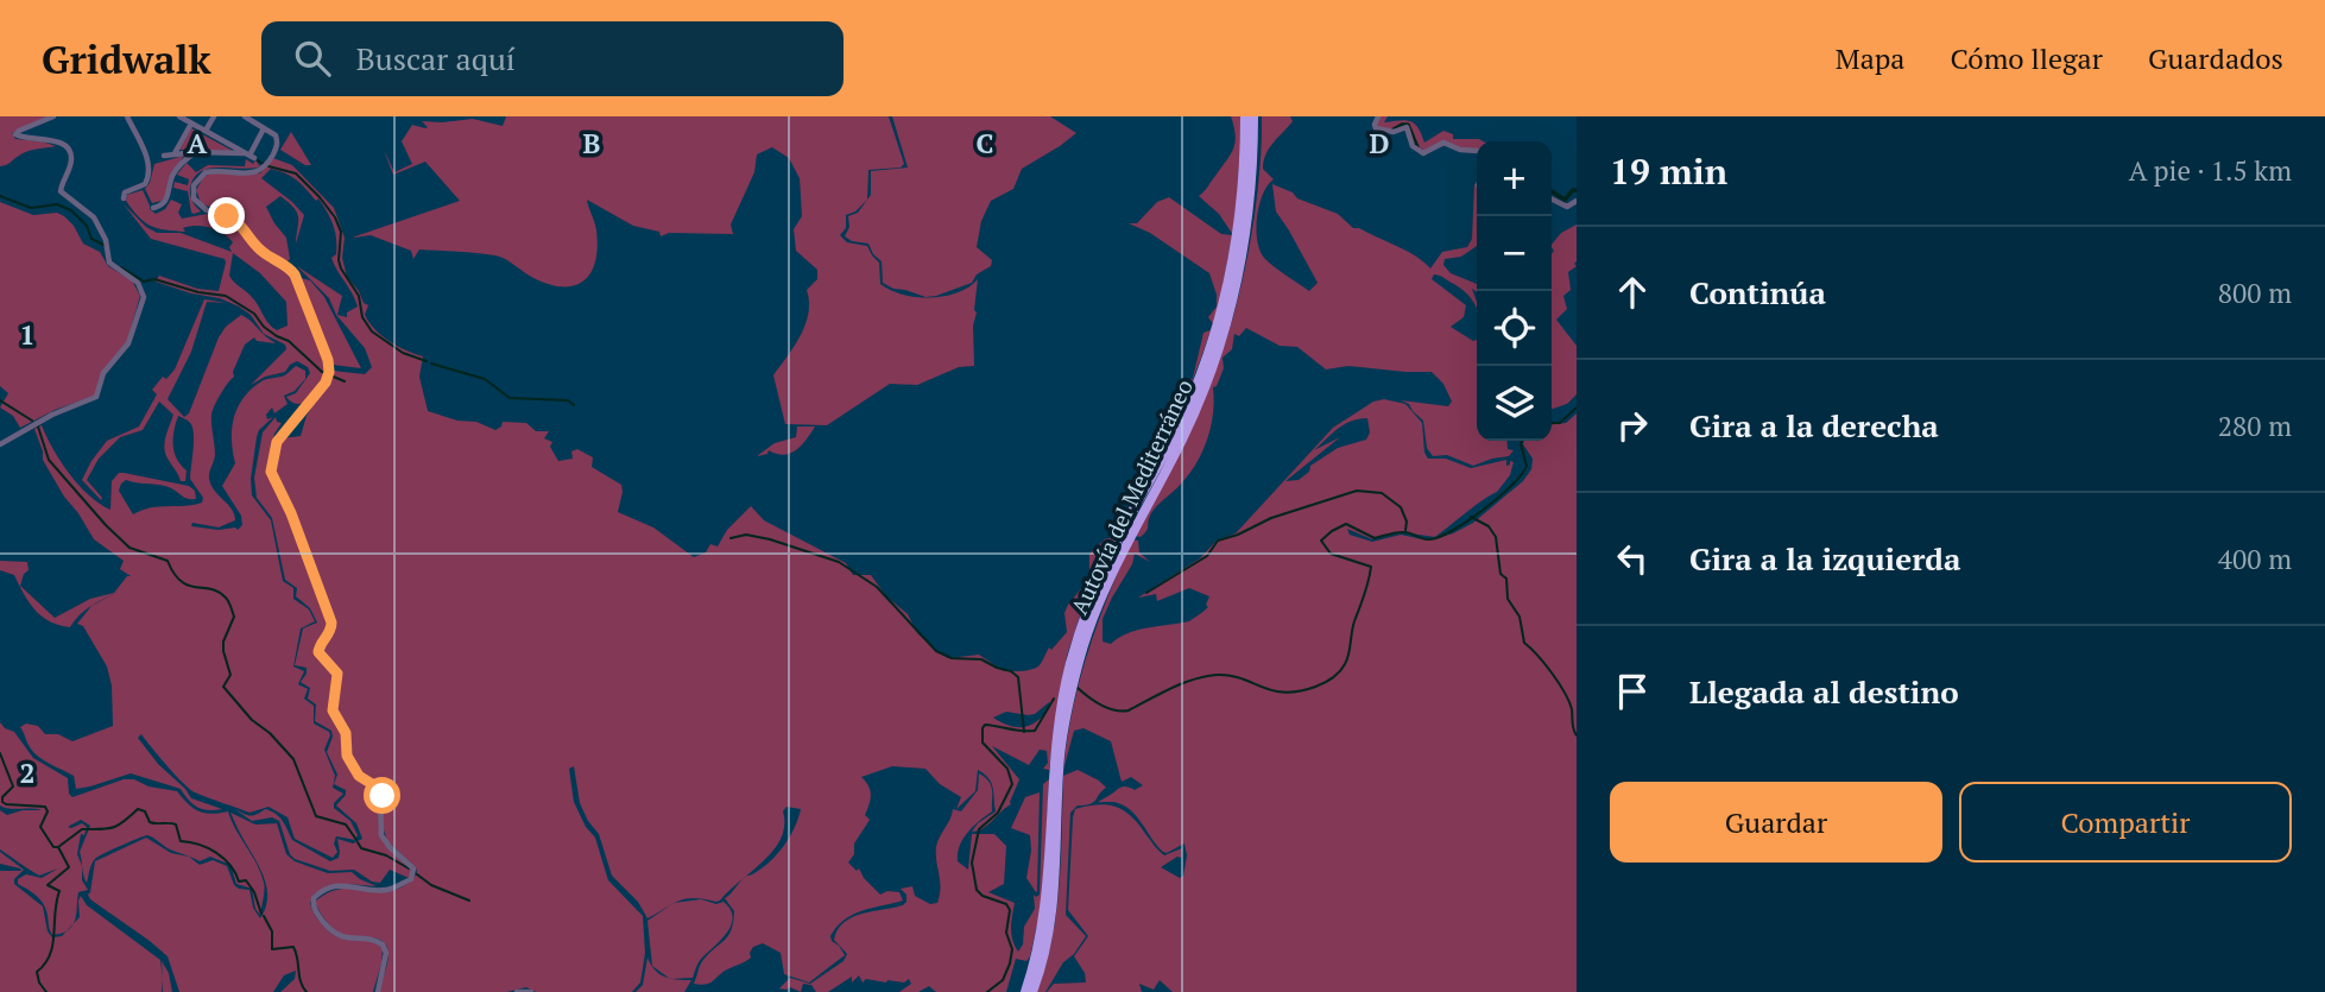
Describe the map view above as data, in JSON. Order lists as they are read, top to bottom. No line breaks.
{"streets":{"highway":["Autovía del Mediterráneo"]},"page":{"header":"Gridwalk","search":"Buscar aquí","nav":["Mapa","Cómo llegar","Guardados"],"heading":["19 min","A pie · 1.5 km"],"map_buttons":["+","−"],"list":[["Continúa","800 m"],["Gira a la derecha","280 m"],["Gira a la izquierda","400 m"],"Llegada al destino"],"buttons":["Guardar","Compartir"]},"grid":{"columns":["A","B","C","D"],"rows":["1","2"]}}
